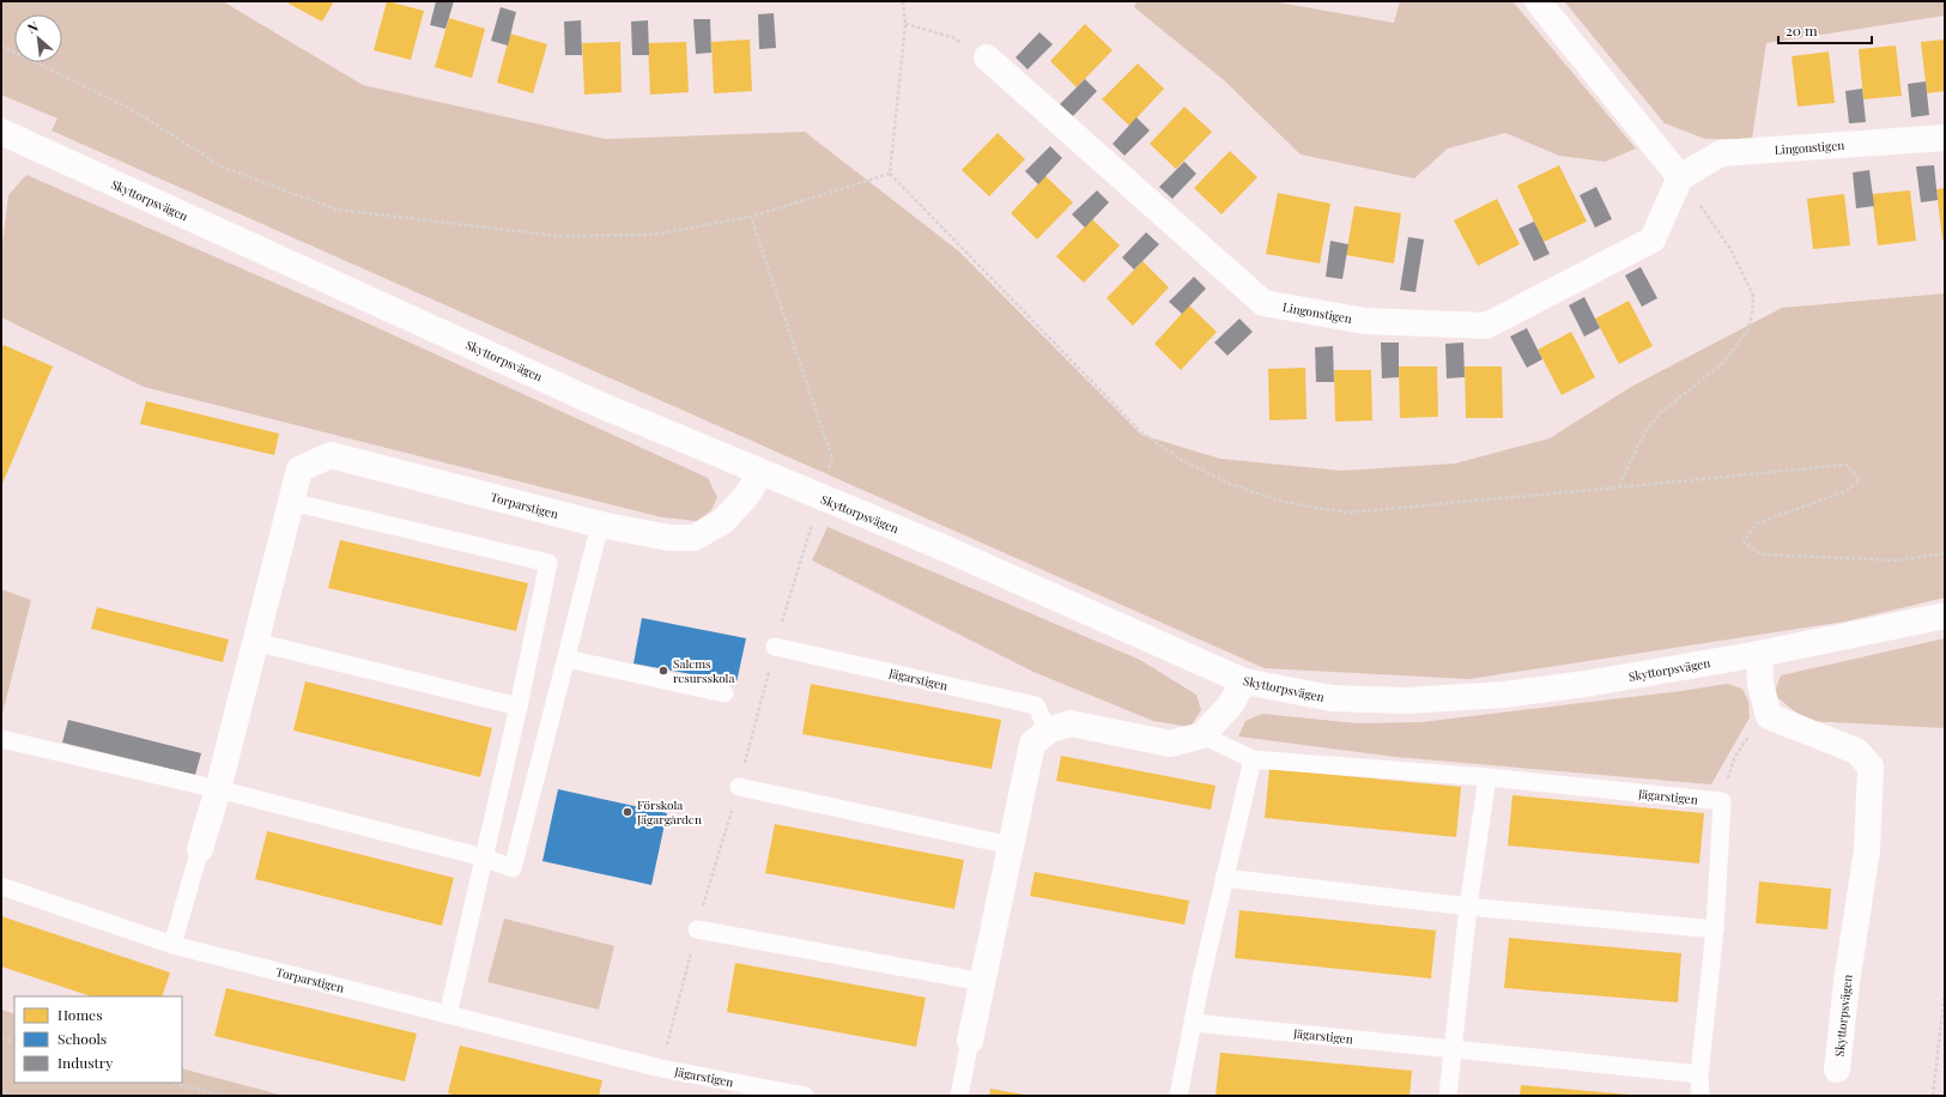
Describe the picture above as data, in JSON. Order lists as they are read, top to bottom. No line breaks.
{"streets":{"street":["Lingonstigen","Skyttorpsvägen","Torparstigen"],"lane":["Jägarstigen"]},"crossings":[["Skyttorpsvägen","Torparstigen"],["Torparstigen","Jägarstigen"]],"places":["Salems resursskola","Förskola Jägargården"],"legend":["Homes","Schools","Industry"],"scale_bar":"20 m","north":"top left"}
